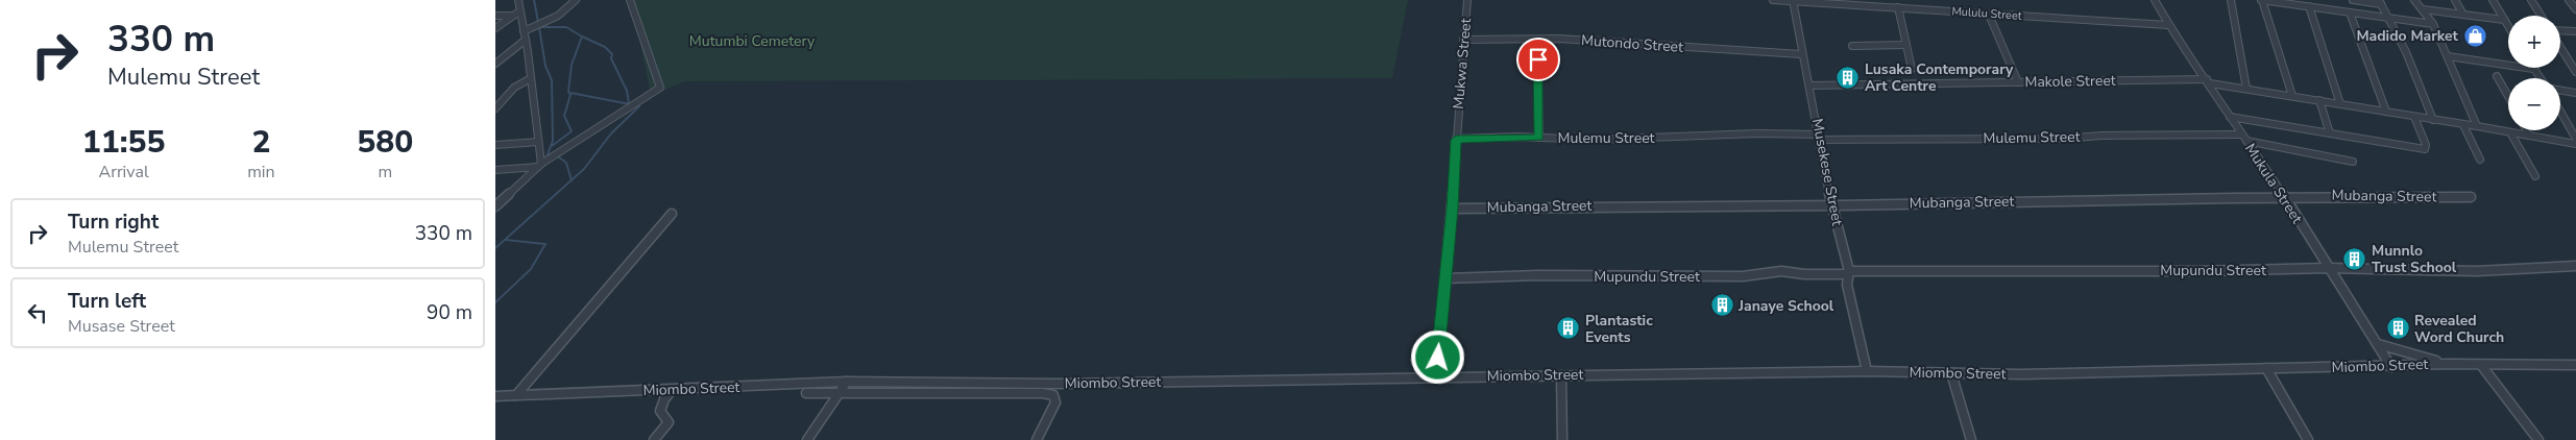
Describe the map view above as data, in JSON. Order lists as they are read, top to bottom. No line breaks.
{"streets":{"street":["Mululu Street","Mutondo Street","Mukwa Street","Makole Street","Mulemu Street","Musekese Street","Mukula Street","Mubanga Street","Mupundu Street","Miombo Street"]},"crossings":[["Mululu Street","Musekese Street"],["Mululu Street","Mukula Street"],["Mutondo Street","Mukwa Street"],["Mutondo Street","Musekese Street"],["Mukwa Street","Mulemu Street"],["Mukwa Street","Mubanga Street"],["Mukwa Street","Mupundu Street"],["Mukwa Street","Miombo Street"],["Makole Street","Musekese Street"],["Makole Street","Mukula Street"],["Mulemu Street","Musekese Street"],["Mulemu Street","Mukula Street"],["Musekese Street","Mubanga Street"],["Musekese Street","Mupundu Street"],["Musekese Street","Miombo Street"],["Mukula Street","Mubanga Street"],["Mukula Street","Mupundu Street"],["Mukula Street","Miombo Street"]],"parks":["Mutumbi Cemetery"],"places":{"shop":["Madido Market"],"building":["Lusaka Contemporary Art Centre","Munnlo Trust School","Janaye School","Plantastic Events","Revealed Word Church"]},"page":{"turn":["330 m","Mulemu Street"],"map_buttons":["+","−"],"eta":["11:55","Arrival","2","min","580","m"],"list":[{"name":"Turn right","note":"Mulemu Street","value":"330 m"},{"name":"Turn left","note":"Musase Street","value":"90 m"}]}}
